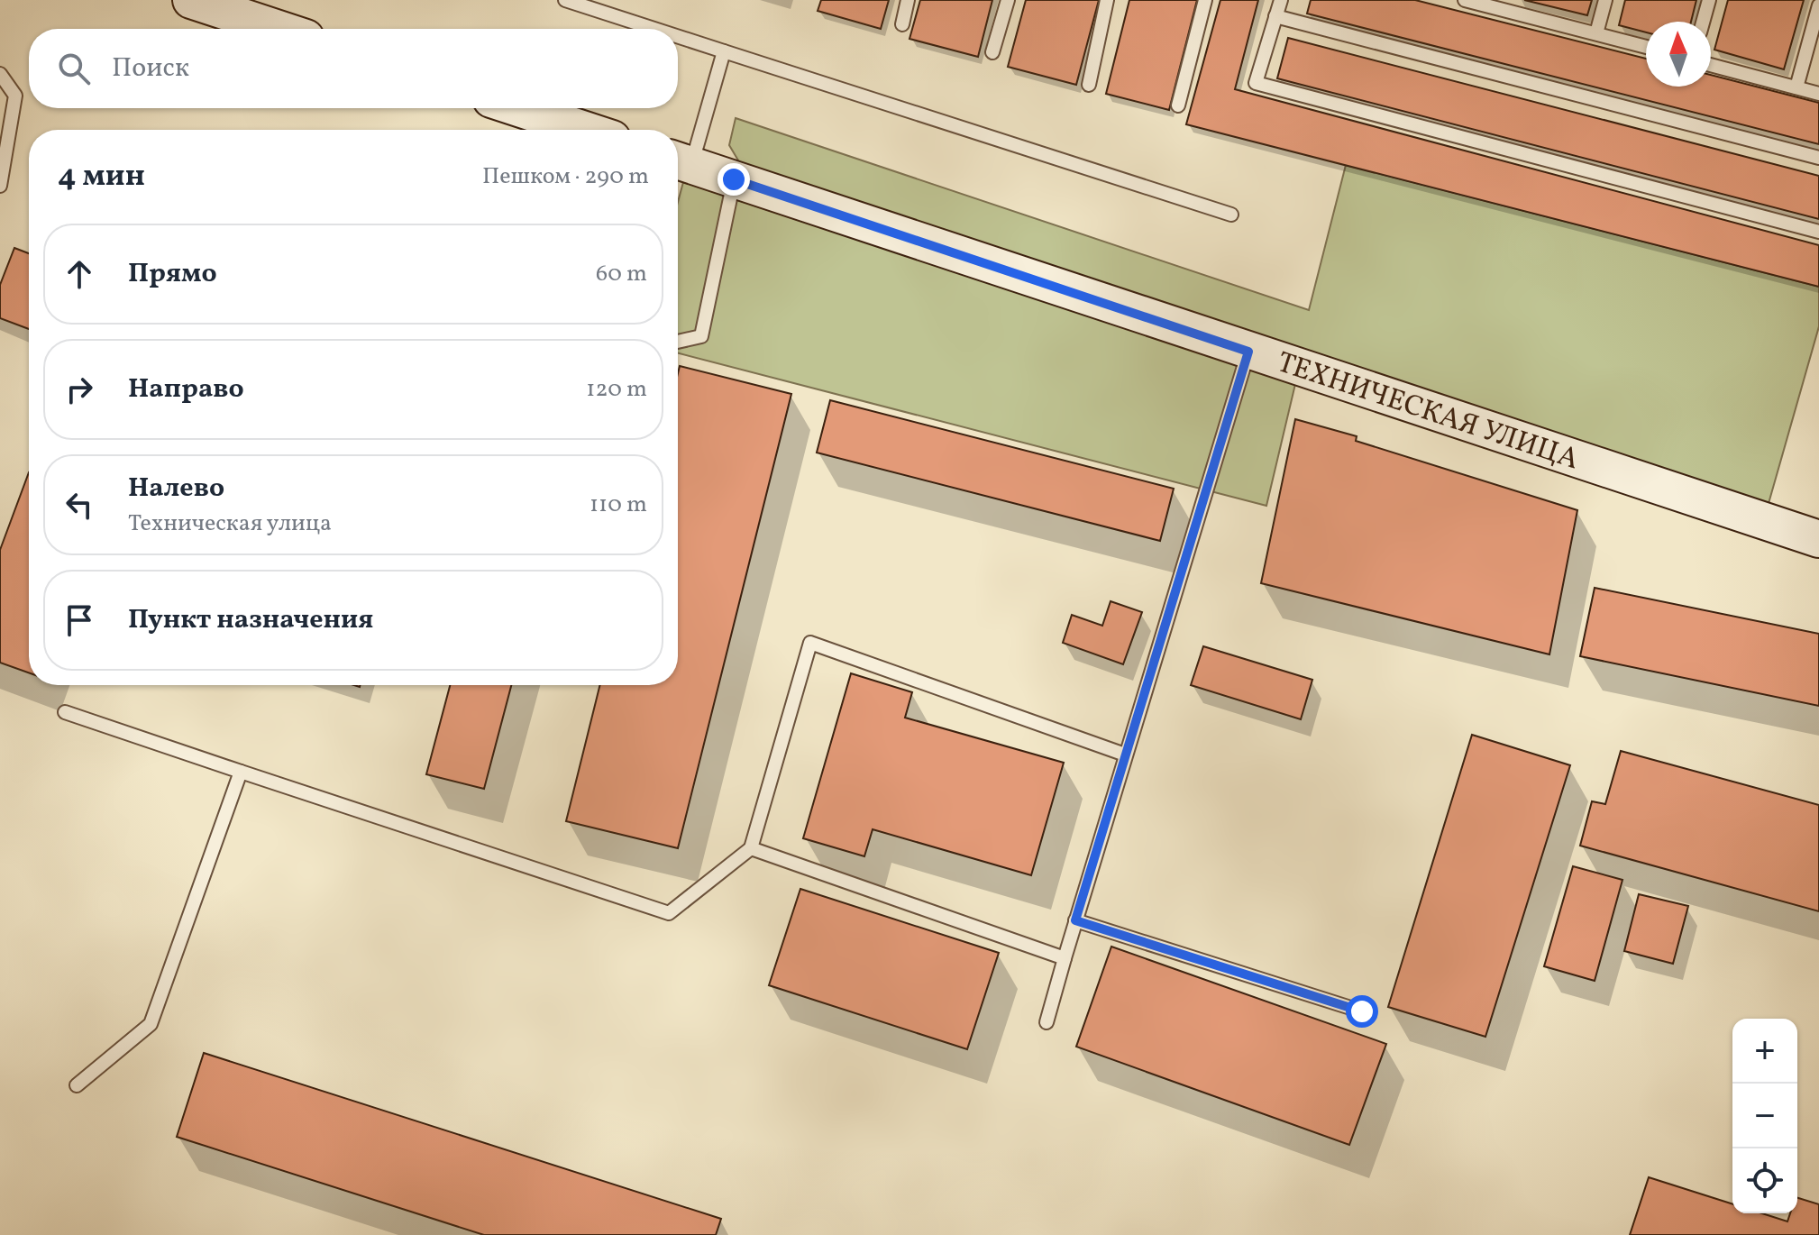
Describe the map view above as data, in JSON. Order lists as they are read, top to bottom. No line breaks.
{"streets":{"street":["ТЕХНИЧЕСКАЯ УЛИЦА"]},"north":"top","page":{"search":"Поиск","heading":["4 мин","Пешком · 290 m"],"list":[["Прямо","60 m"],["Направо","120 m"],["Налево","Техническая улица","110 m"],"Пункт назначения"],"map_buttons":["+","−"]}}
